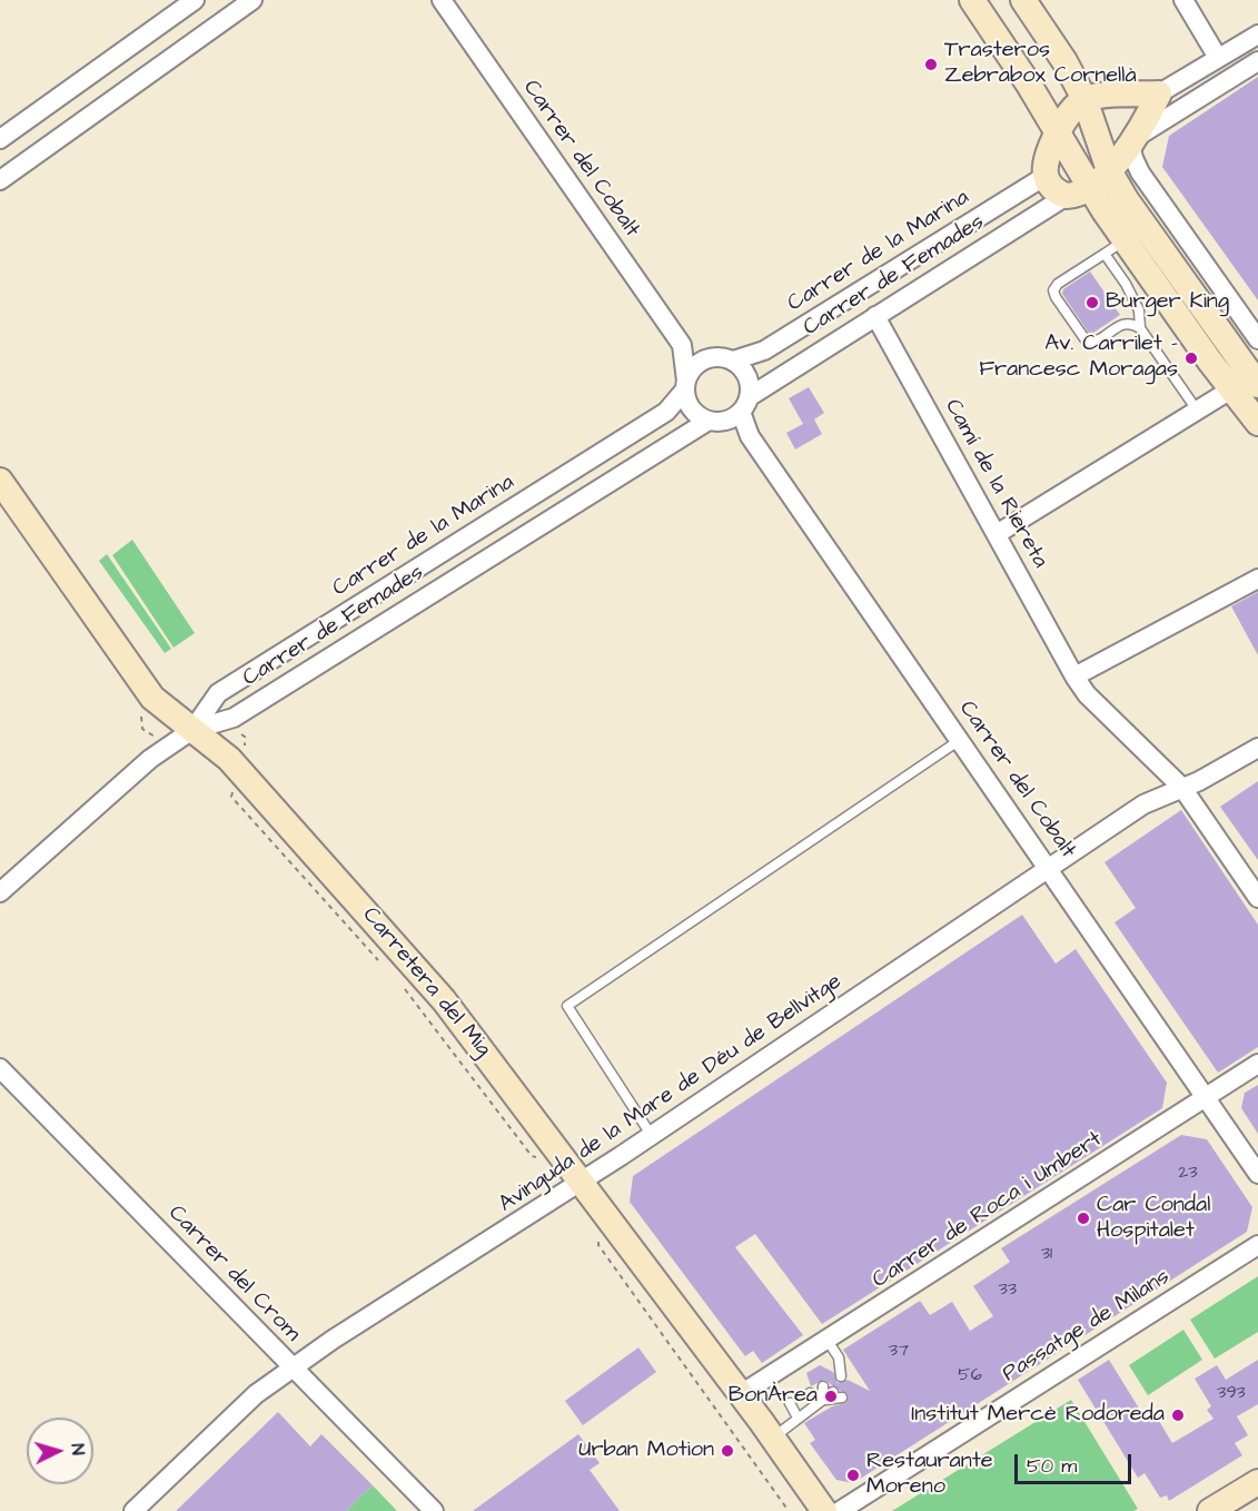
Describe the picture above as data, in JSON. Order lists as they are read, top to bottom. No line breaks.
{"streets":{"street":["Carrer del Cobalt","Carrer de la Marina","Carrer de Femades","Camí de la Riereta","Carretera del Mig","Avinguda de la Mare de Déu de Bellvitge","Carrer de Roca i Umbert","Carrer del Crom","Passatge de Milans"]},"crossings":[["Carrer del Cobalt","Carrer de la Marina"],["Carrer del Cobalt","Carrer de Femades"],["Carrer del Cobalt","Avinguda de la Mare de Déu de Bellvitge"],["Carrer del Cobalt","Carrer de Roca i Umbert"],["Carrer de la Marina","Carrer de Femades"],["Carrer de la Marina","Carretera del Mig"],["Carrer de Femades","Camí de la Riereta"],["Carrer de Femades","Carretera del Mig"],["Camí de la Riereta","Avinguda de la Mare de Déu de Bellvitge"],["Carretera del Mig","Avinguda de la Mare de Déu de Bellvitge"],["Carretera del Mig","Carrer de Roca i Umbert"],["Avinguda de la Mare de Déu de Bellvitge","Carrer del Crom"]],"places":["Trasteros Zebrabox Cornellà","Burger King","Av. Carrilet - Francesc Moragas","Car Condal Hospitalet","BonÀrea","Institut Mercè Rodoreda","Urban Motion","Restaurante Moreno"],"house_numbers":["23","31","33","37","56","393"],"scale_bar":"50 m","north":"right"}
